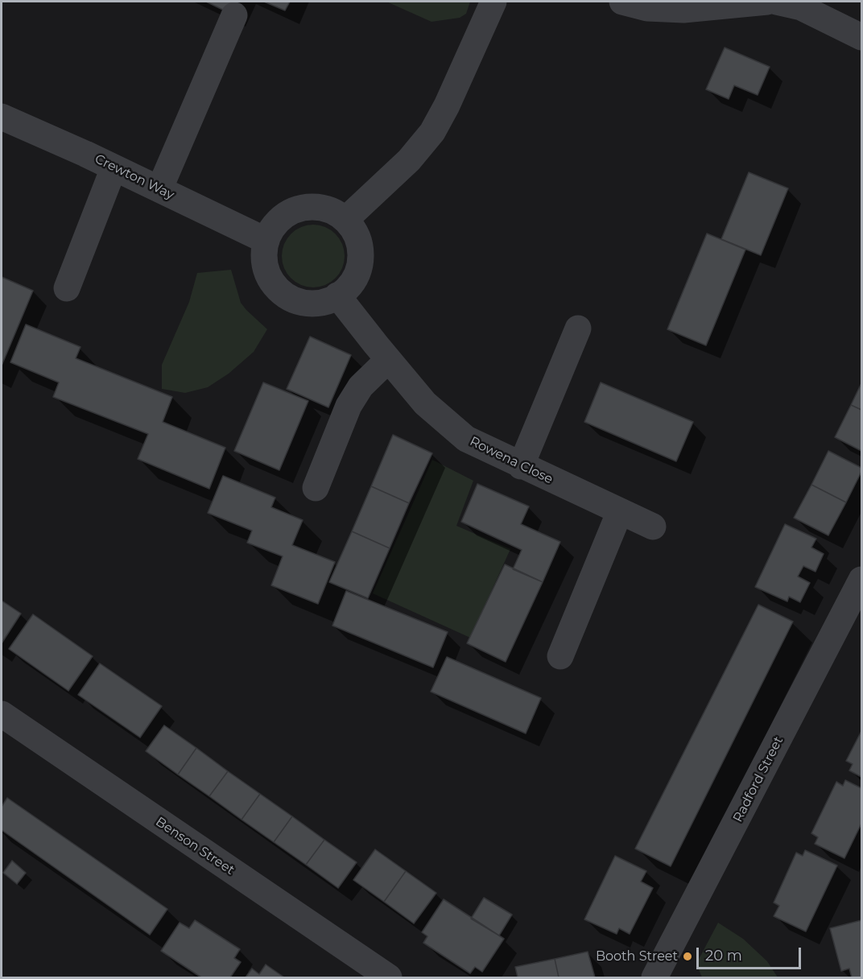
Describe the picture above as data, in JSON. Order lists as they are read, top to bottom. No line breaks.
{"streets":{"street":["Crewton Way","Rowena Close","Radford Street","Benson Street"]},"crossings":[["Crewton Way","Rowena Close"]],"places":["Booth Street"],"scale_bar":"20 m"}
